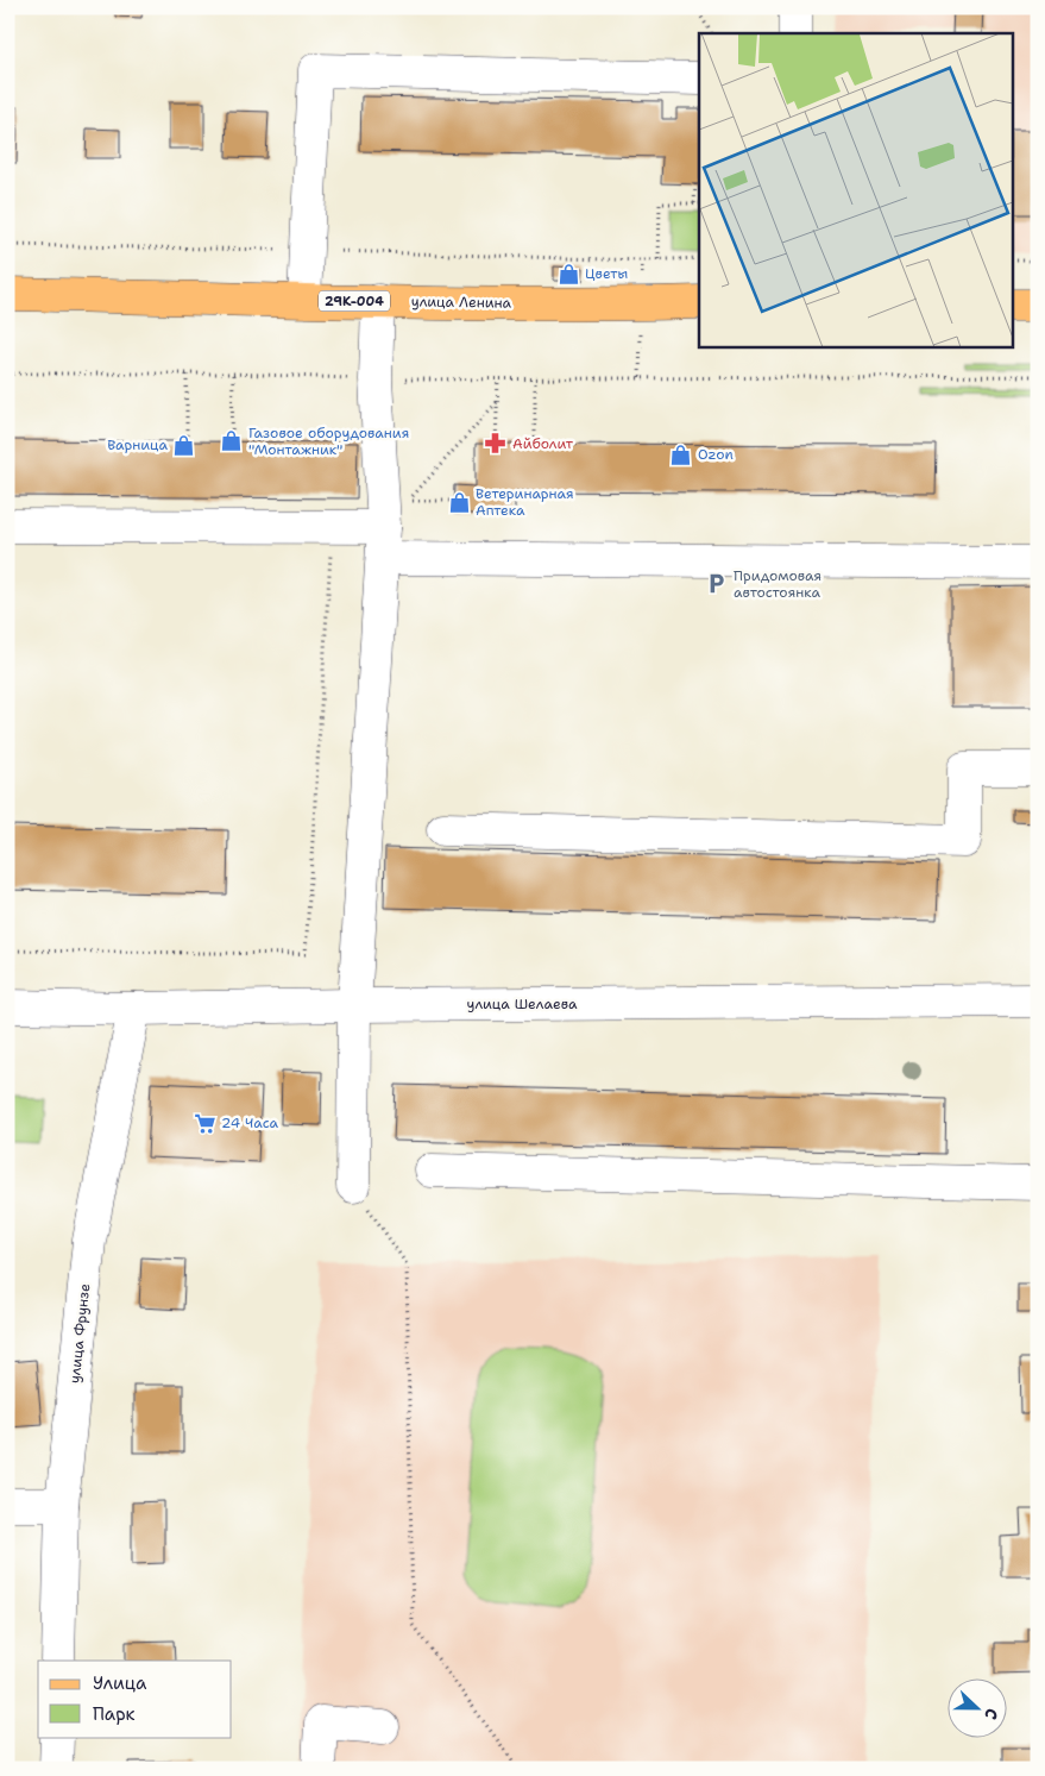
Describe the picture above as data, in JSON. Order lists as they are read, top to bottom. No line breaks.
{"streets":{"main road":["29К-004","улица Ленина"],"street":["улица Шелаева","улица Фрунзе"]},"crossings":[["улица Шелаева","улица Фрунзе"]],"places":{"shop":["Цветы","Газовое оборудования \"Монтажник\"","Варница","Ozon","Ветеринарная Аптека"],"pharmacy":["Айболит"],"parking":["Придомовая автостоянка"],"supermarket":["24 Часа"]},"legend":["Улица","Парк"],"north":"right"}
